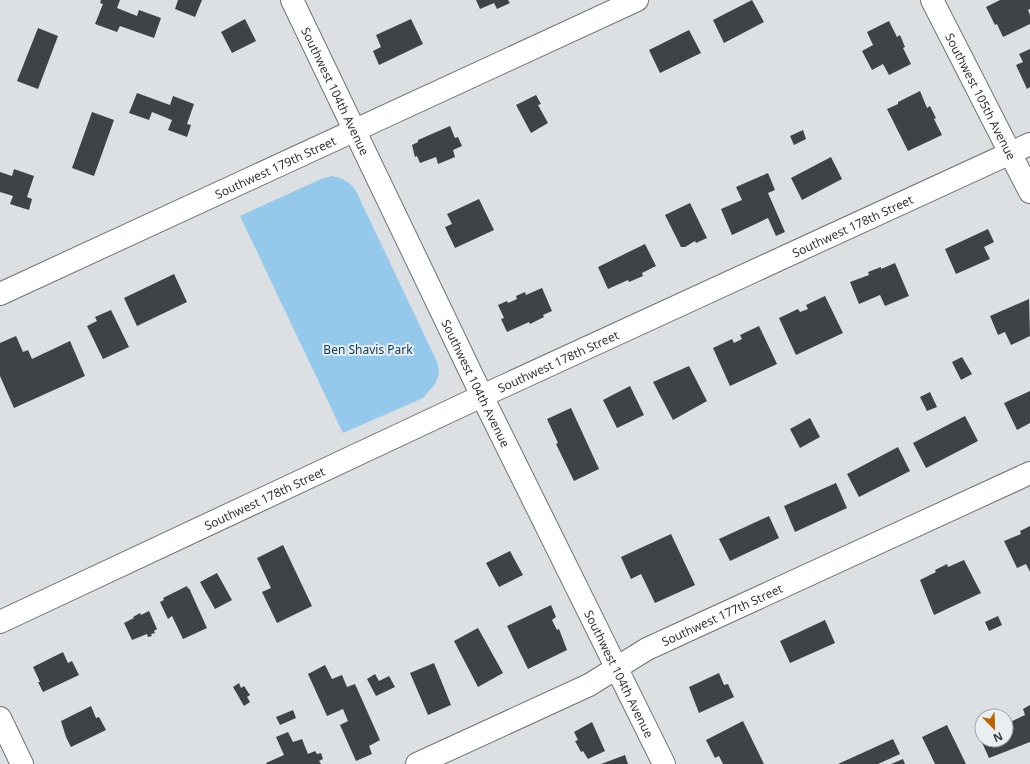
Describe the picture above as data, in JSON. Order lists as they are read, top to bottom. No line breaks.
{"streets":{"street":["Southwest 104th Avenue","Southwest 105th Avenue","Southwest 179th Street","Southwest 178th Street","Southwest 177th Street"]},"crossings":[["Southwest 104th Avenue","Southwest 179th Street"],["Southwest 104th Avenue","Southwest 178th Street"],["Southwest 104th Avenue","Southwest 177th Street"],["Southwest 105th Avenue","Southwest 178th Street"]],"parks":["Ben Shavis Park"],"north":"bottom right"}
